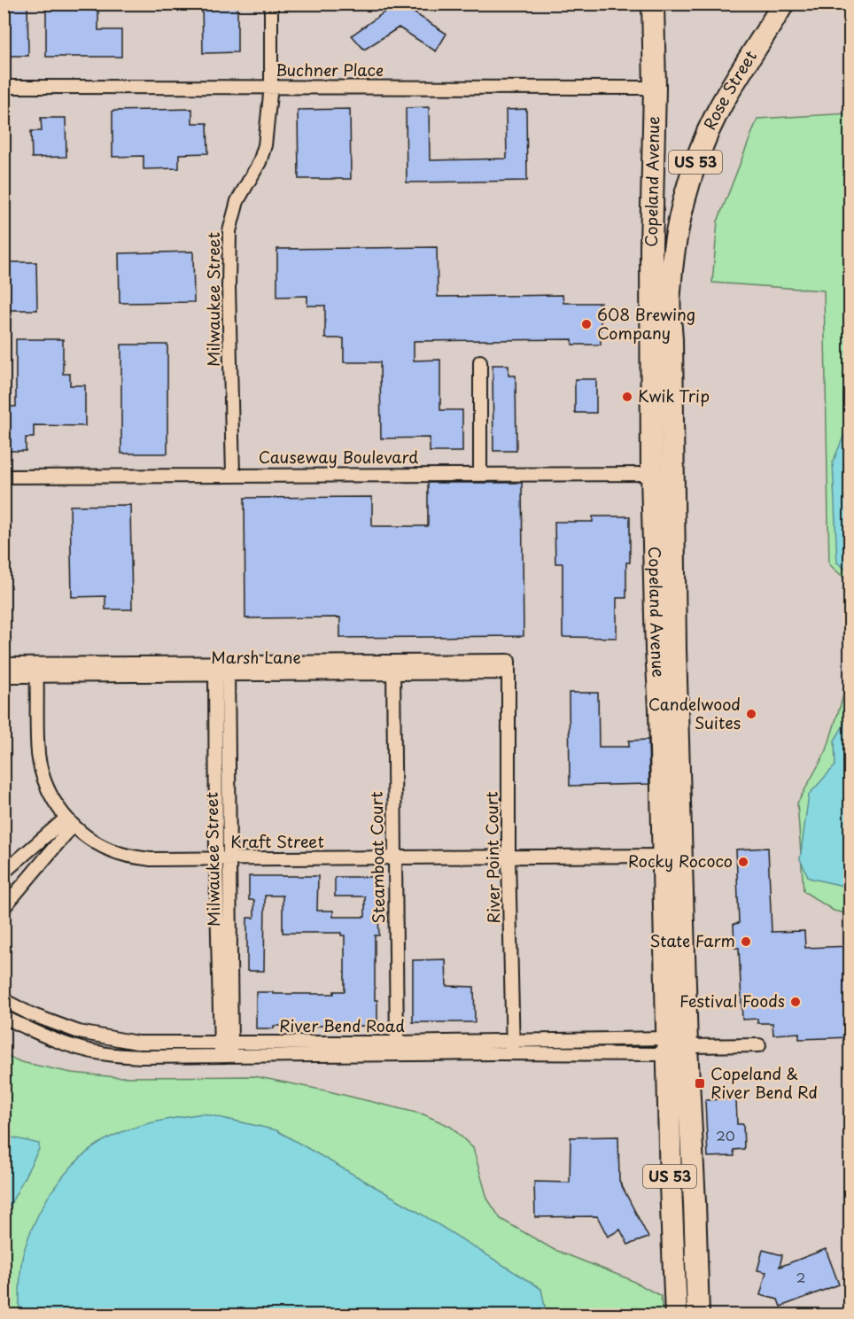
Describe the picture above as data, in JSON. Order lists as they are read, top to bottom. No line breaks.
{"streets":{"highway":["Rose Street","US 53","Copeland Avenue"],"street":["Buchner Place","Milwaukee Street","Causeway Boulevard","Marsh Lane","Kraft Street","Steamboat Court","River Point Court","River Bend Road"]},"crossings":[["Buchner Place","Copeland Avenue"],["Buchner Place","Milwaukee Street"],["Rose Street","Copeland Avenue"],["Copeland Avenue","Causeway Boulevard"],["Copeland Avenue","Kraft Street"],["Copeland Avenue","River Bend Road"],["Milwaukee Street","Causeway Boulevard"],["Milwaukee Street","Marsh Lane"],["Milwaukee Street","Kraft Street"],["Milwaukee Street","River Bend Road"],["Marsh Lane","Kraft Street"],["Marsh Lane","Steamboat Court"],["Marsh Lane","River Point Court"],["Kraft Street","Steamboat Court"],["Kraft Street","River Point Court"],["Steamboat Court","River Bend Road"],["River Point Court","River Bend Road"]],"places":{"other":["608 Brewing Company","Kwik Trip","Candelwood Suites","Rocky Rococo","State Farm","Festival Foods"],"transit":["Copeland & River Bend Rd"]},"house_numbers":["20","2"]}
